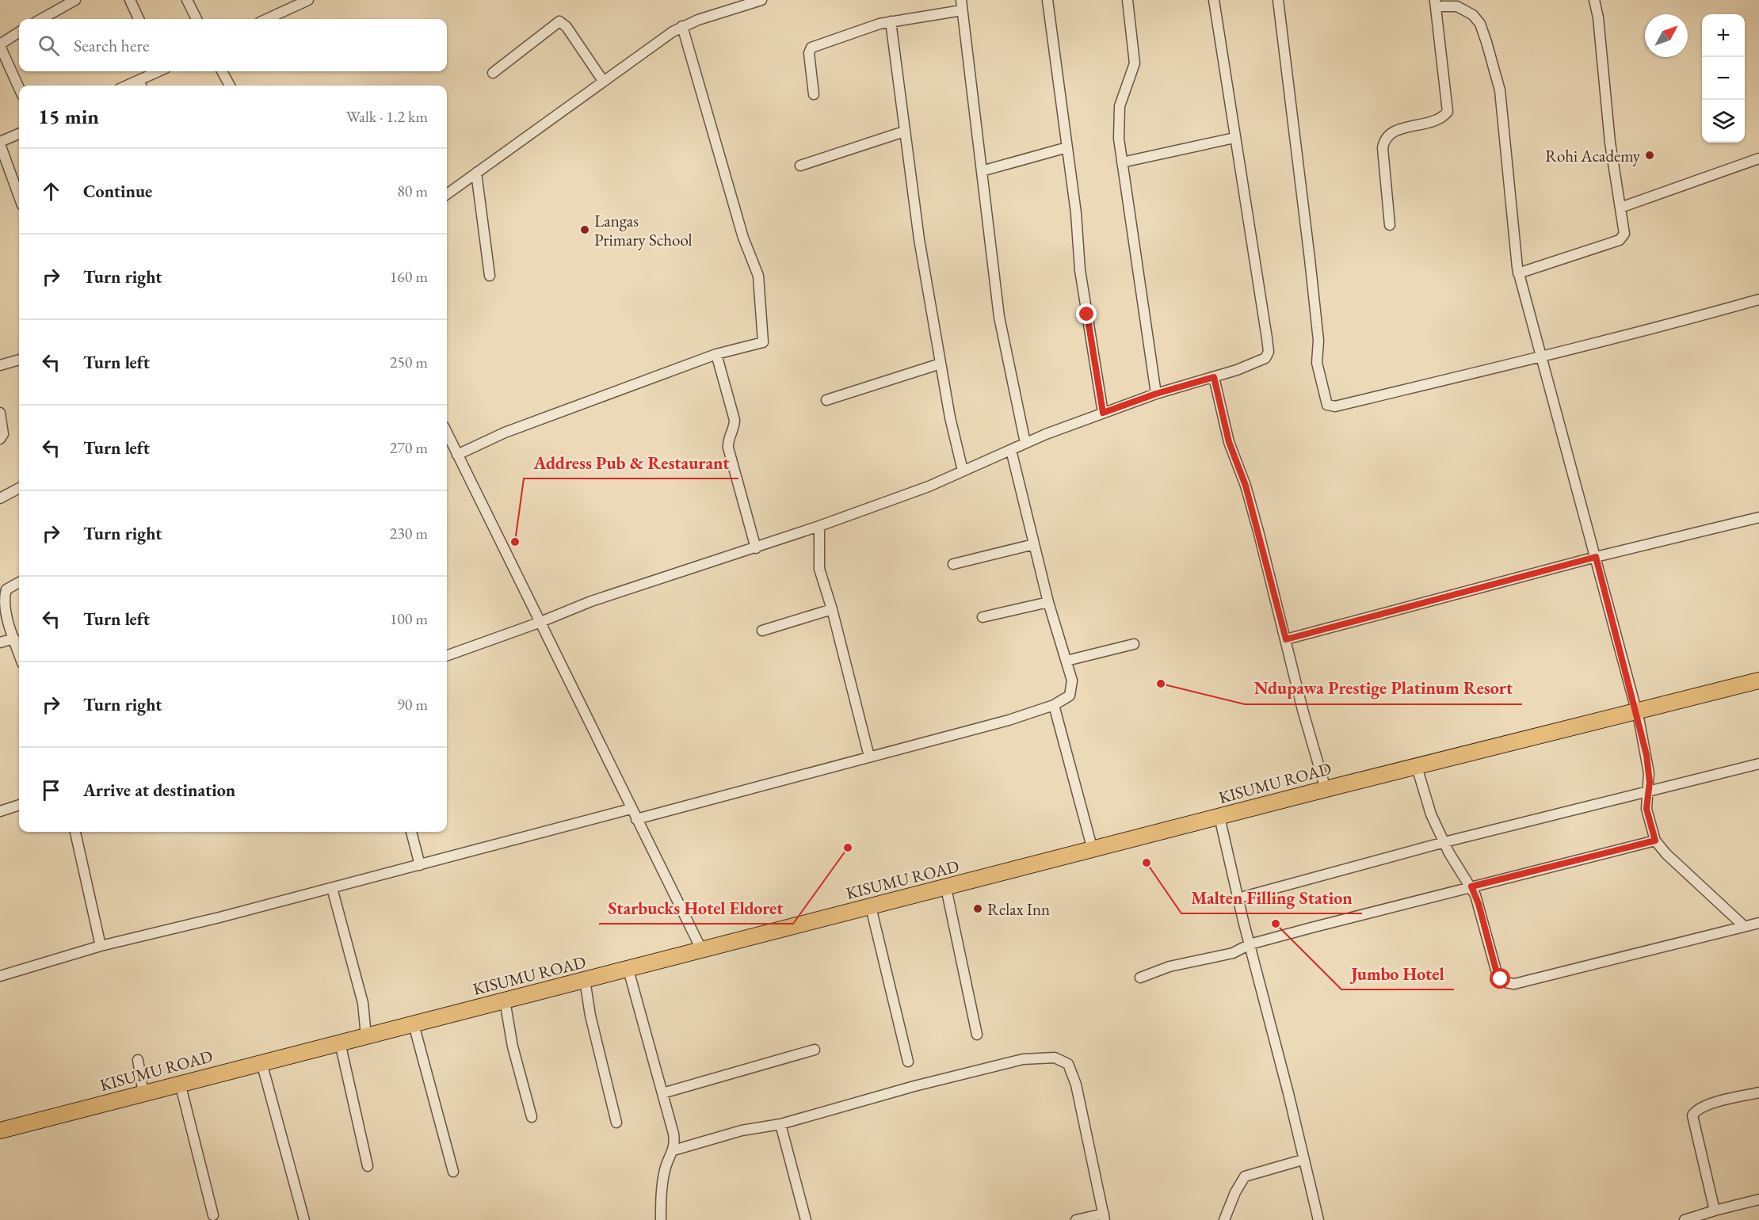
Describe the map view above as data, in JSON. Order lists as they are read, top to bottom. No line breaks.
{"streets":{"highway":["KISUMU ROAD"]},"places":["Rohi Academy","Langas Primary School","Address Pub & Restaurant","Ndupawa Prestige Platinum Resort","Starbucks Hotel Eldoret","Malten Filling Station","Relax Inn","Jumbo Hotel"],"north":"top right","page":{"map_buttons":["+","−"],"search":"Search here","heading":["15 min","Walk · 1.2 km"],"list":[["Continue","80 m"],["Turn right","160 m"],["Turn left","250 m"],["Turn left","270 m"],["Turn right","230 m"],["Turn left","100 m"],["Turn right","90 m"],"Arrive at destination"]}}
